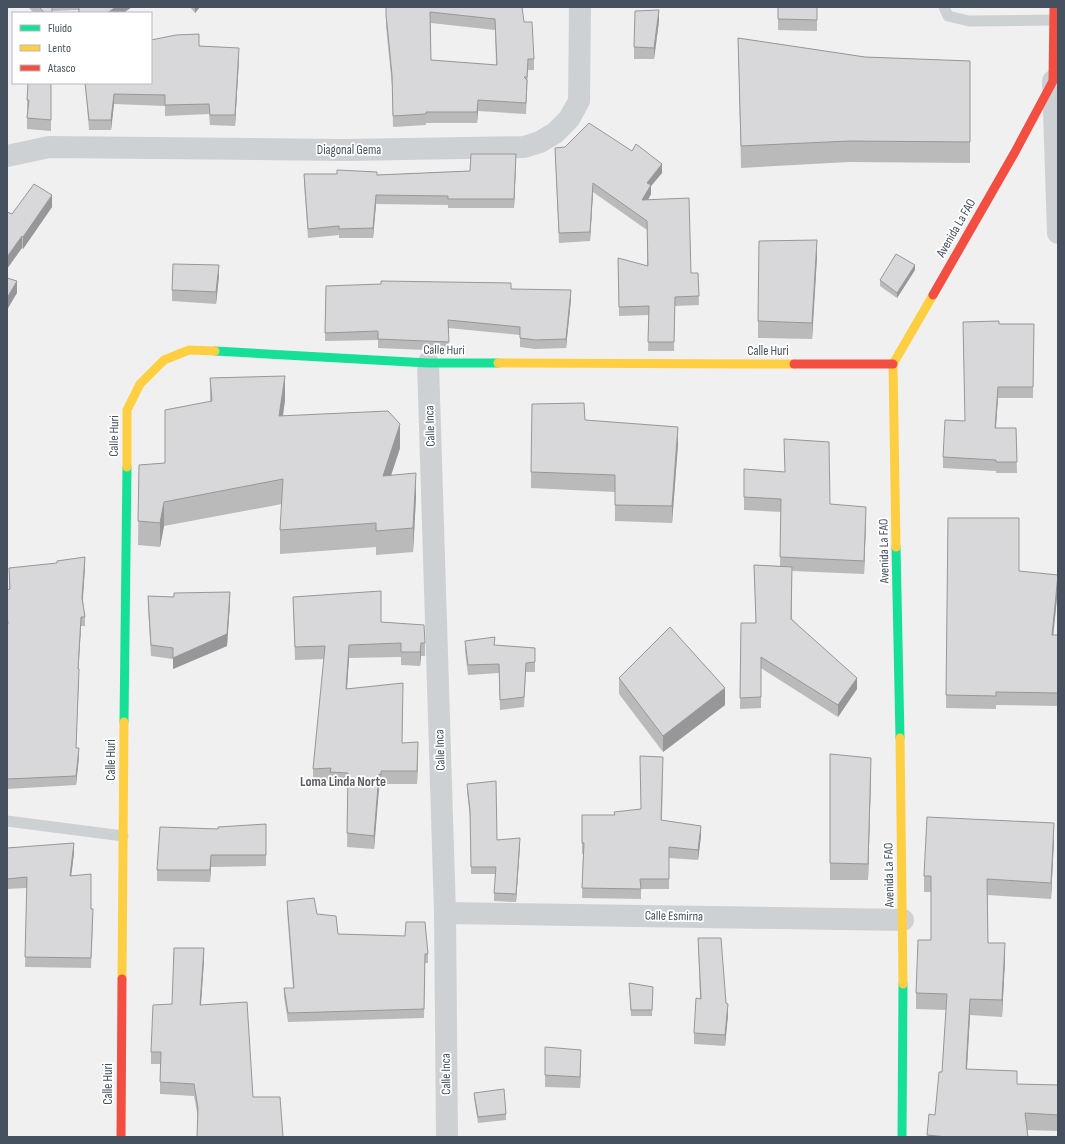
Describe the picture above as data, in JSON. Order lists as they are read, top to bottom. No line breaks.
{"streets":{"street":["Diagonal Gema","Avenida La FAO","Calle Huri","Calle Inca","Calle Esmirna"]},"crossings":[["Avenida La FAO","Calle Huri"],["Avenida La FAO","Calle Esmirna"],["Calle Huri","Calle Inca"],["Calle Inca","Calle Esmirna"]],"districts":["Loma Linda Norte"],"legend":["Fluido","Lento","Atasco"]}
